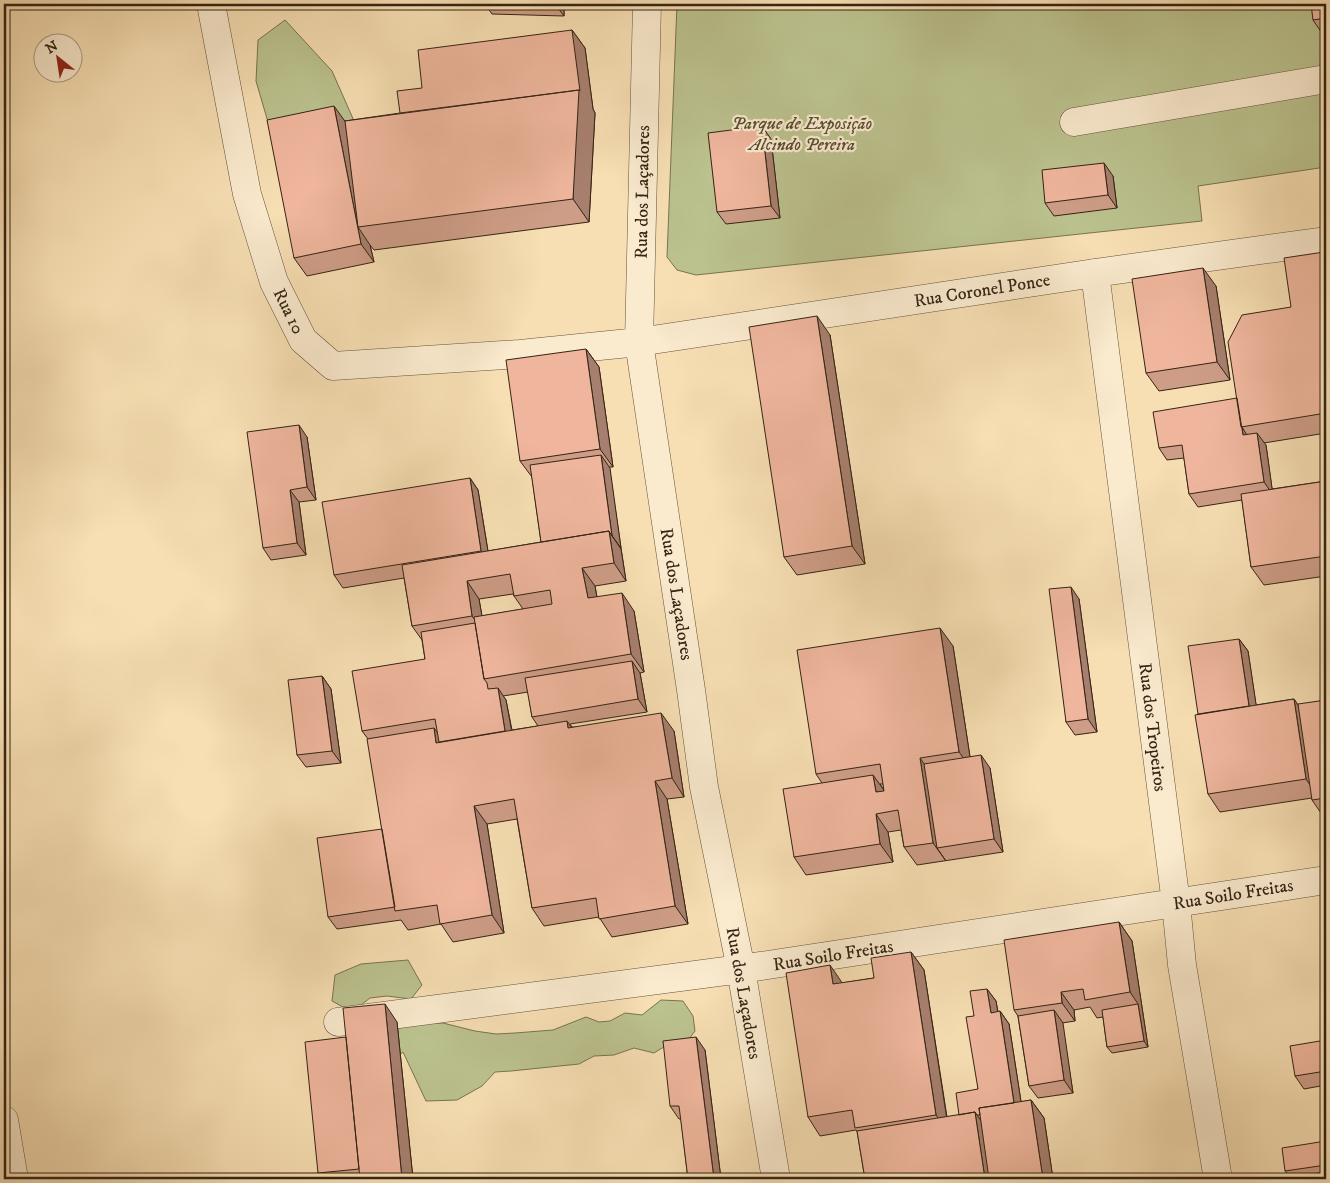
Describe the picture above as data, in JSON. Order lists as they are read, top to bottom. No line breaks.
{"streets":{"street":["Rua dos Laçadores","Rua Coronel Ponce","Rua 10","Rua dos Tropeiros","Rua Soilo Freitas"]},"crossings":[["Rua dos Laçadores","Rua Coronel Ponce"],["Rua dos Laçadores","Rua 10"],["Rua dos Laçadores","Rua Soilo Freitas"],["Rua Coronel Ponce","Rua 10"],["Rua Coronel Ponce","Rua dos Tropeiros"],["Rua dos Tropeiros","Rua Soilo Freitas"]],"parks":["Parque de Exposição Alcindo Pereira"],"north":"top left"}
